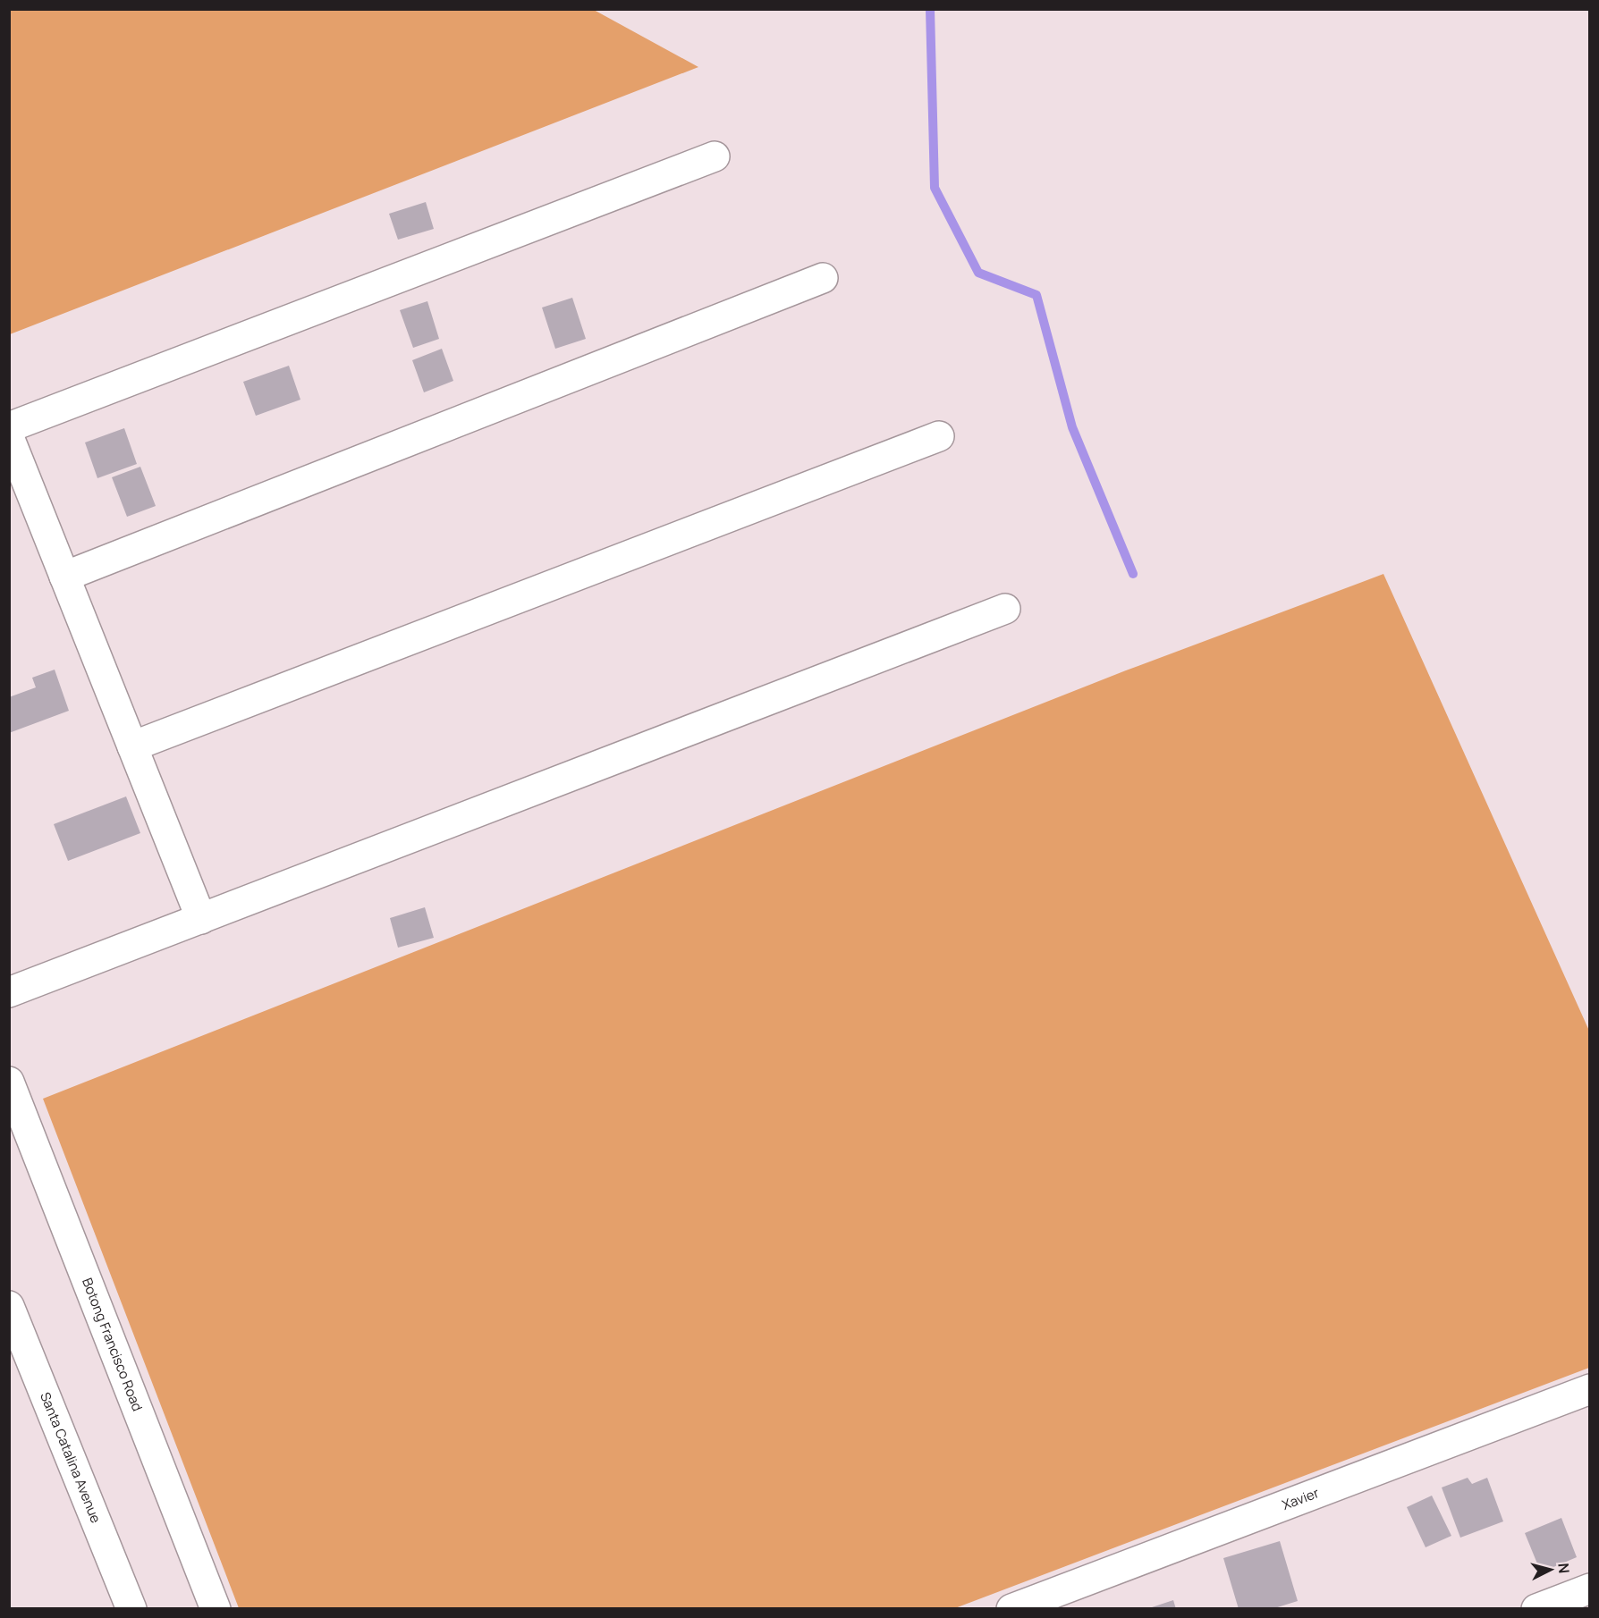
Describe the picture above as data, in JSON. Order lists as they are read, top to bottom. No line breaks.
{"streets":{"street":["Botong Francisco Road","Santa Catalina Avenue","Xavier"]},"north":"right"}
